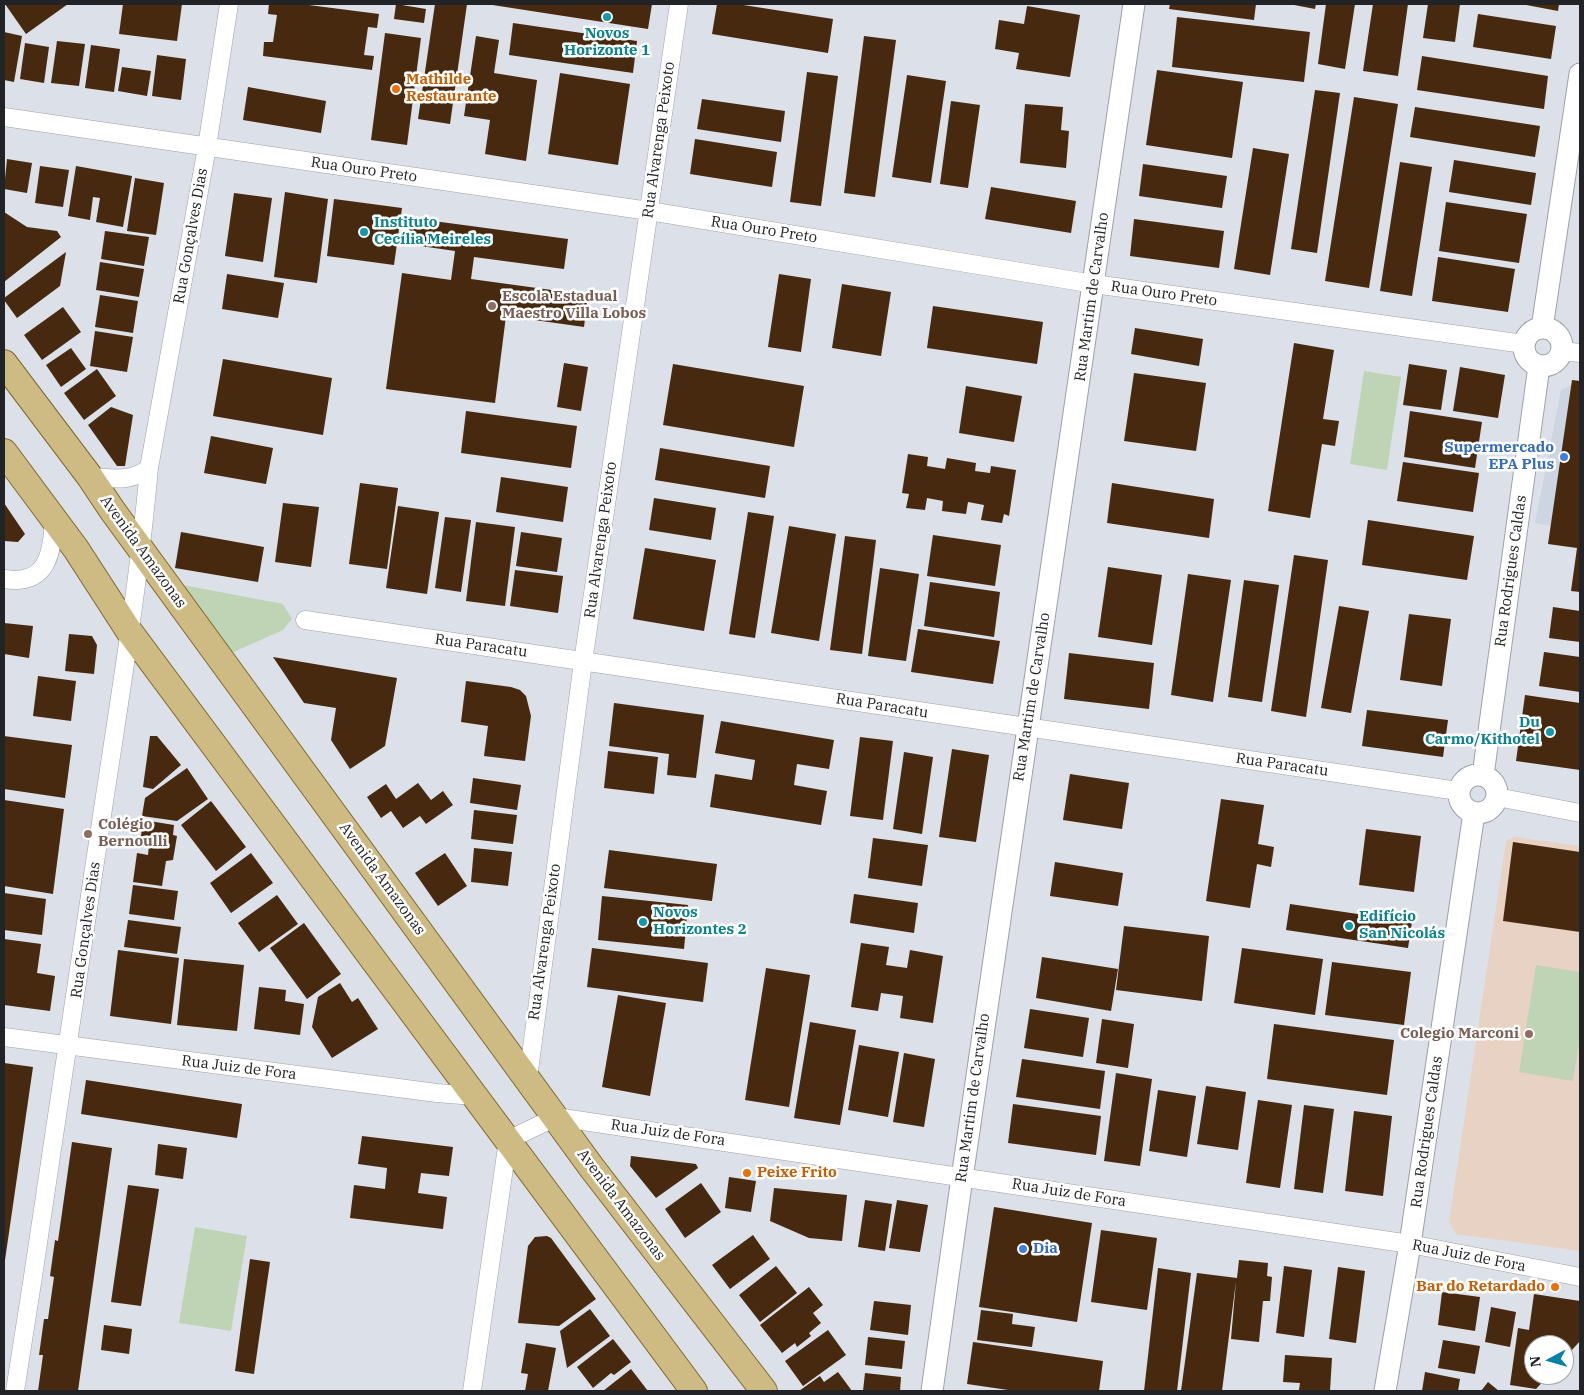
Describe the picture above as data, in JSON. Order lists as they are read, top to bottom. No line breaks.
{"streets":{"main road":["Avenida Amazonas"],"street":["Rua Alvarenga Peixoto","Rua Ouro Preto","Rua Gonçalves Dias","Rua Martim de Carvalho","Rua Rodrigues Caldas","Rua Paracatu","Rua Juiz de Fora"]},"crossings":[["Rua Alvarenga Peixoto","Rua Ouro Preto"],["Rua Alvarenga Peixoto","Avenida Amazonas"],["Rua Alvarenga Peixoto","Rua Paracatu"],["Rua Ouro Preto","Rua Gonçalves Dias"],["Rua Ouro Preto","Rua Martim de Carvalho"],["Rua Gonçalves Dias","Avenida Amazonas"],["Rua Gonçalves Dias","Rua Juiz de Fora"],["Rua Martim de Carvalho","Rua Paracatu"],["Rua Martim de Carvalho","Rua Juiz de Fora"],["Avenida Amazonas","Rua Juiz de Fora"],["Rua Rodrigues Caldas","Rua Paracatu"],["Rua Rodrigues Caldas","Rua Juiz de Fora"]],"places":["Novos Horizonte 1","Mathilde Restaurante","Instituto Cecília Meireles","Escola Estadual Maestro Villa Lobos","Supermercado EPA Plus","Du Carmo/Kithotel","Colégio Bernoulli","Novos Horizontes 2","Edifício San Nicolás","Colegio Marconi","Peixe Frito","Dia","Bar do Retardado"],"north":"left"}
